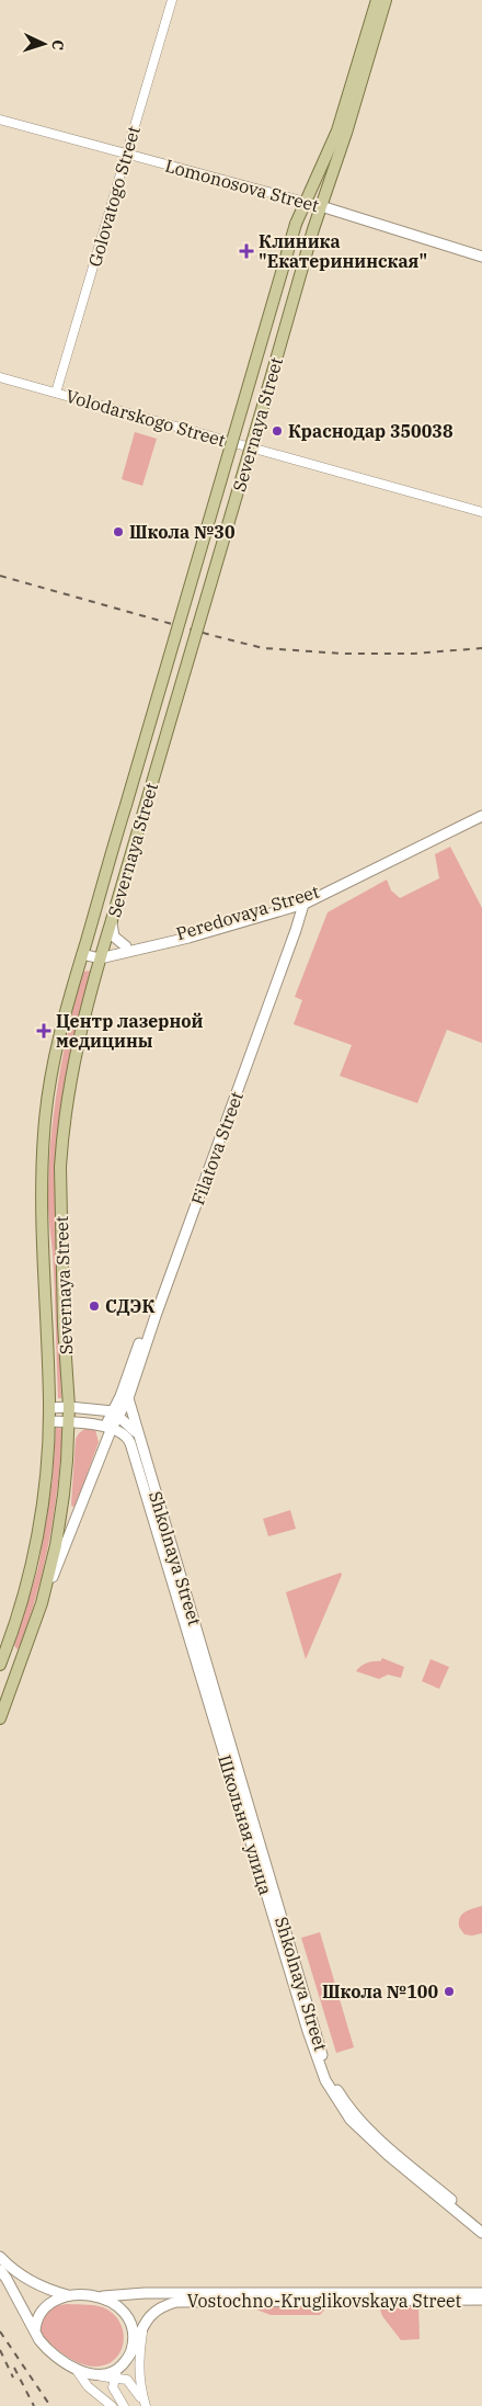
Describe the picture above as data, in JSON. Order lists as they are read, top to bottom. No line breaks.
{"streets":{"main road":["Lomonosova Street","Severnaya Street","Peredovaya Street","Filatova Street","Shkolnaya Street","Школьная улица","Vostochno-Kruglikovskaya Street"],"street":["Golovatogo Street","Volodarskogo Street"]},"crossings":[["Lomonosova Street","Golovatogo Street"],["Lomonosova Street","Severnaya Street"],["Golovatogo Street","Volodarskogo Street"],["Severnaya Street","Peredovaya Street"],["Peredovaya Street","Filatova Street"],["Filatova Street","Shkolnaya Street"],["Shkolnaya Street","Школьная улица"]],"places":{"health":["Клиника \"Екатерининская\"","Центр лазерной медицины"],"other":["Краснодар 350038","Школа №30","СДЭК","Школа №100"]},"north":"right"}
